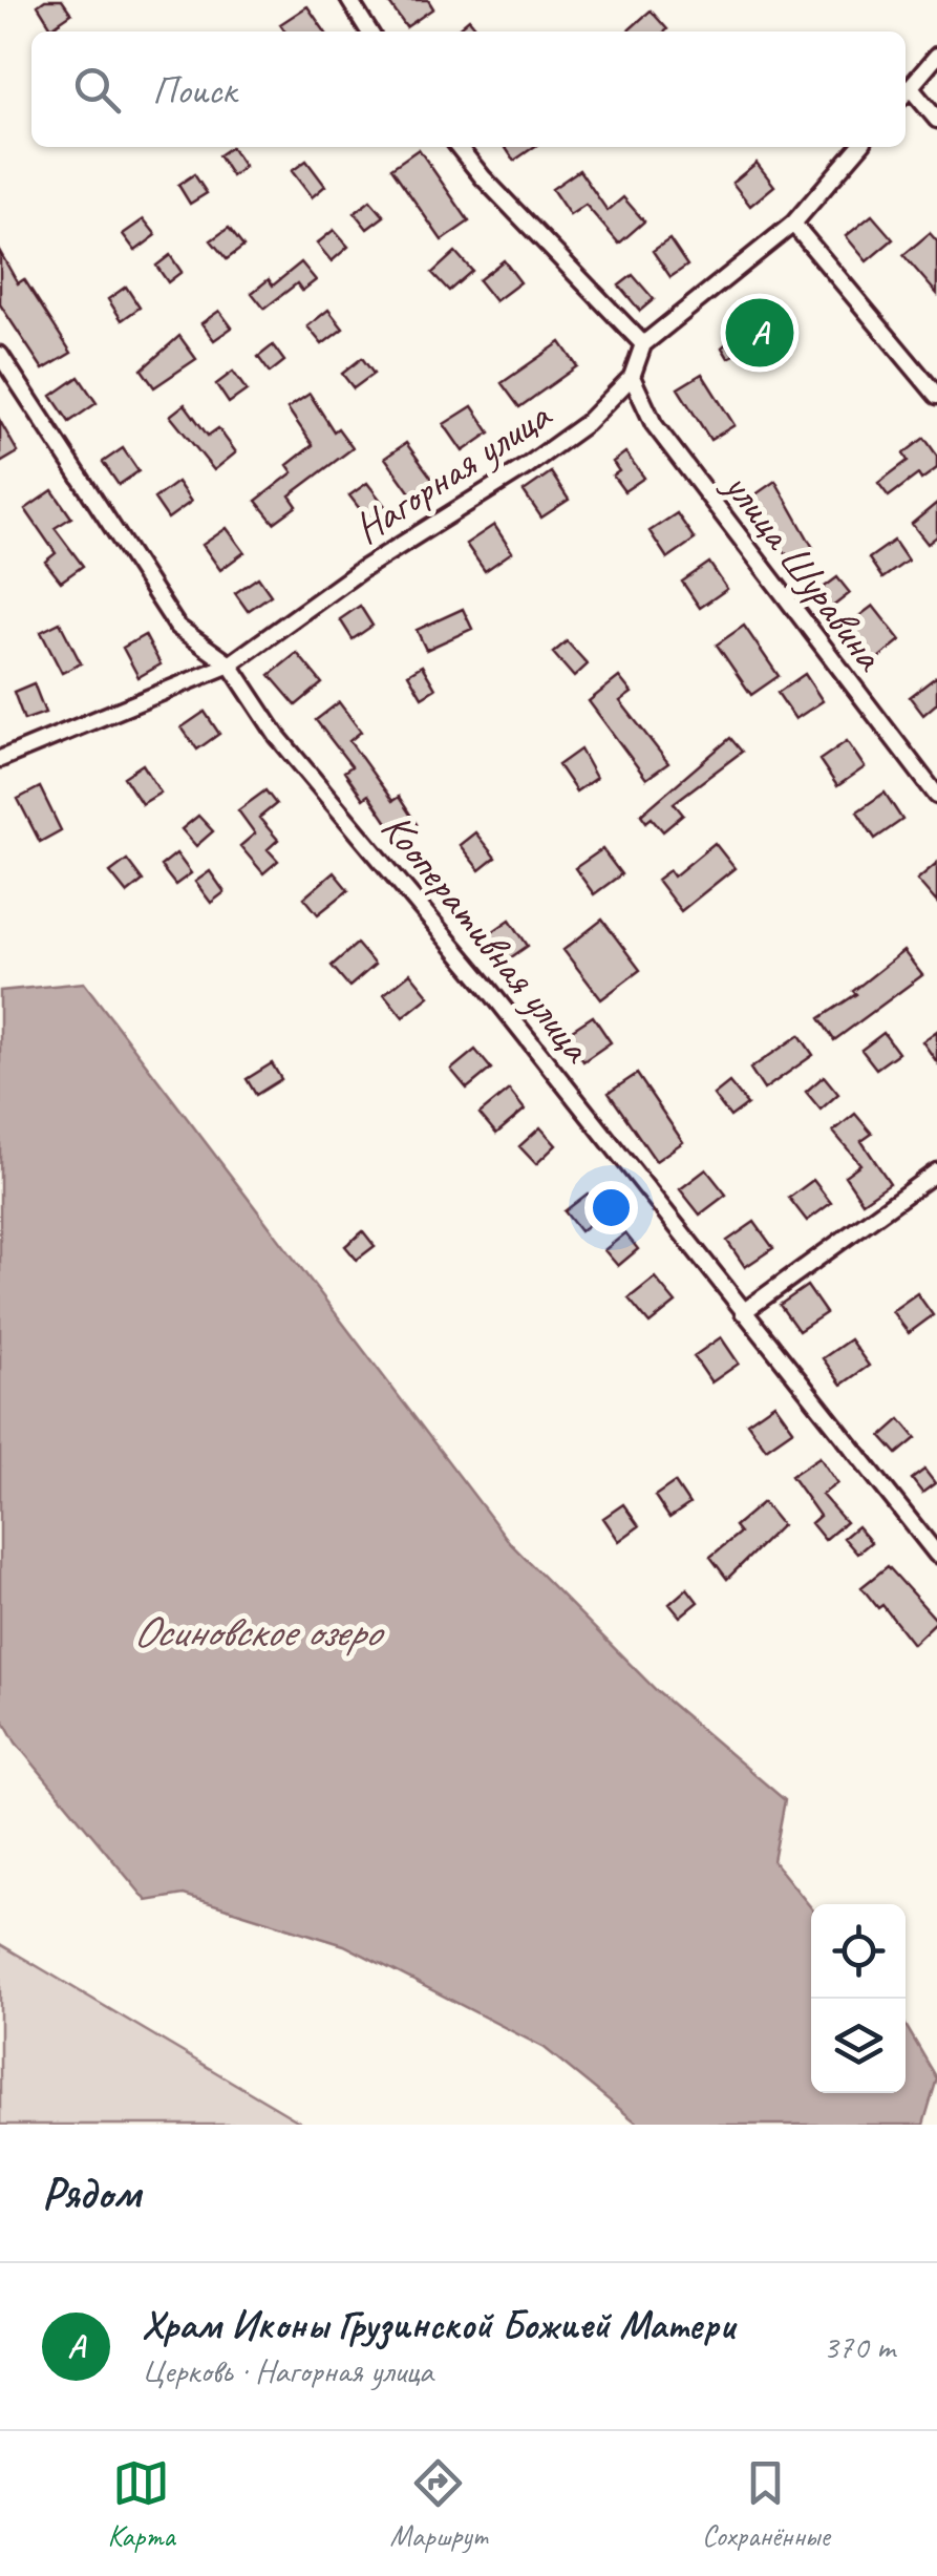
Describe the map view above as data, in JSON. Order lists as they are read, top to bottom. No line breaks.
{"streets":{"street":["Нагорная улица","улица Шуравина","Кооперативная улица"]},"crossings":[["Нагорная улица","улица Шуравина"],["Нагорная улица","Кооперативная улица"]],"water":["Осиновское озеро"],"page":{"search":"Поиск","pins":"A","heading":"Рядом","list":[{"mark":"A","name":"Храм Иконы Грузинской Божией Матери","note":"Церковь · Нагорная улица","value":"370 m"}],"nav":["Карта","Маршрут","Сохранённые"]}}
